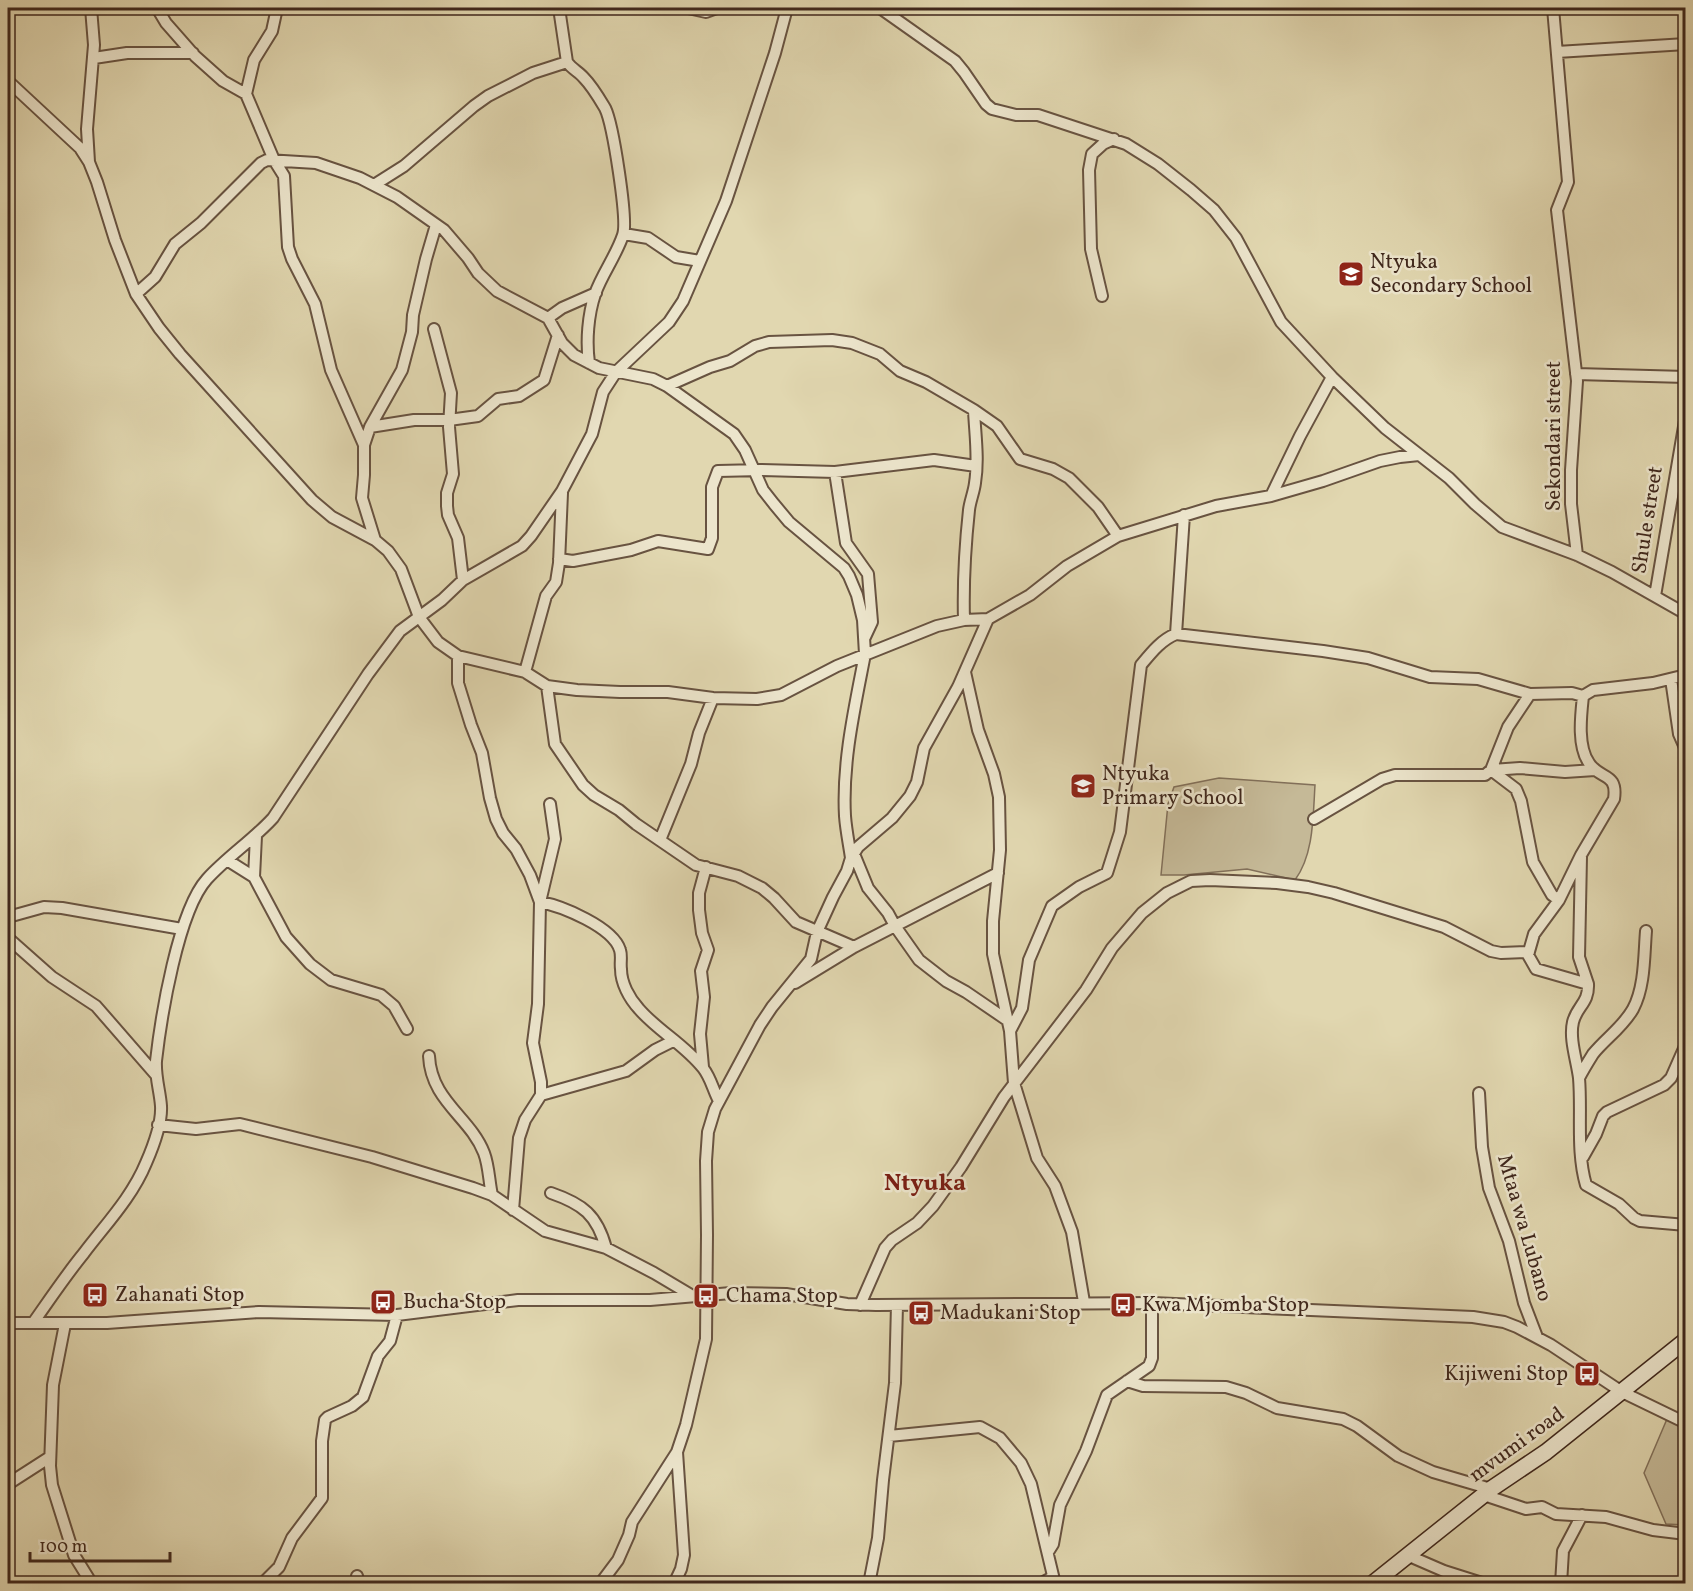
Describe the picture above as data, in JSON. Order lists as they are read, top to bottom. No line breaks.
{"streets":{"street":["Sekondari street","Shule street","Mtaa wa Lubano","mvumi road"]},"districts":["Ntyuka"],"places":{"school or university":["Ntyuka Secondary School","Ntyuka Primary School"],"bus stop":["Zahanati Stop","Chama Stop","Bucha Stop","Kwa Mjomba Stop","Madukani Stop","Kijiweni Stop"]},"scale_bar":"100 m"}
